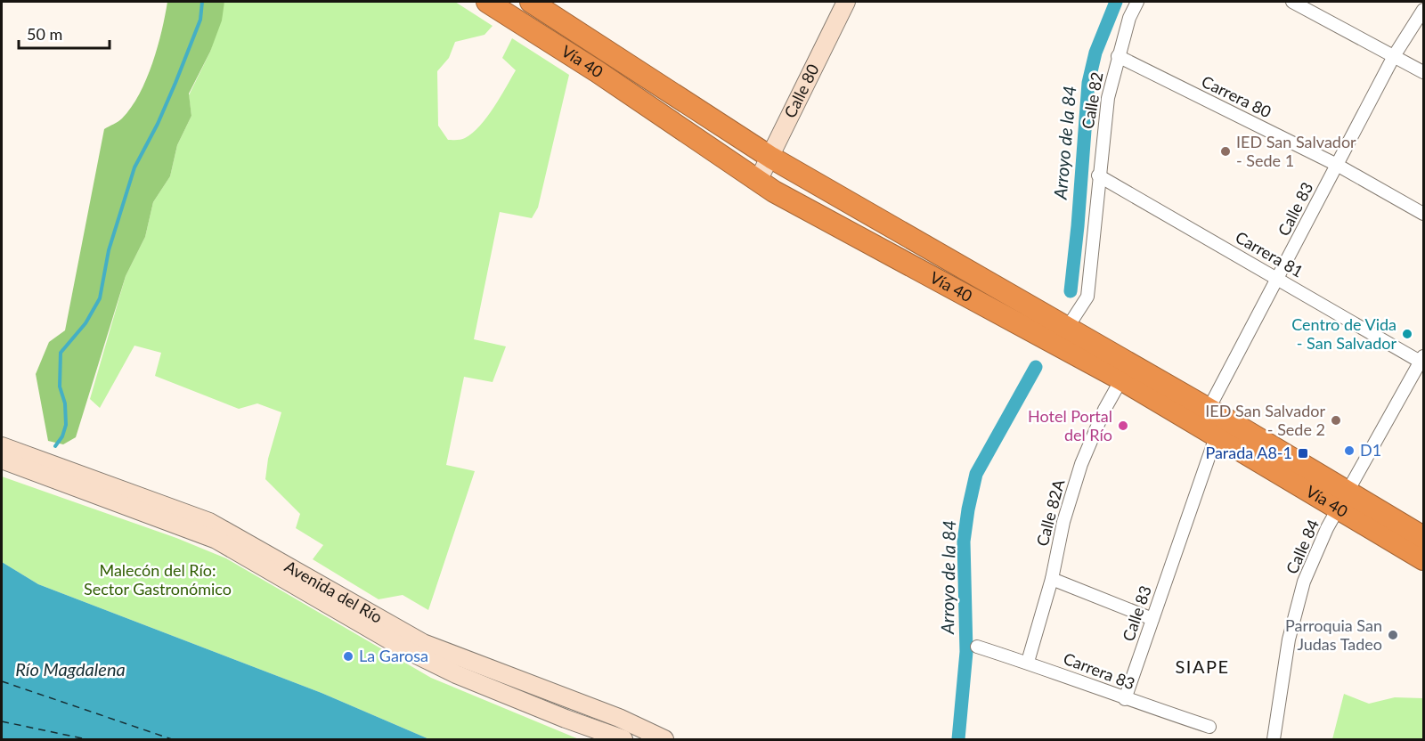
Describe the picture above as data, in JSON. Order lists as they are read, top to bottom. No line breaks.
{"streets":{"highway":["Vía 40"],"main road":["Calle 80","Avenida del Río"],"street":["Carrera 80","Calle 82","Calle 83","Carrera 81","Calle 82A","Calle 84","Carrera 83"]},"crossings":[["Vía 40","Calle 80"],["Vía 40","Calle 82"],["Vía 40","Calle 83"],["Vía 40","Calle 82A"],["Vía 40","Calle 84"],["Carrera 80","Calle 82"],["Carrera 80","Calle 83"],["Calle 82","Carrera 81"],["Calle 83","Carrera 81"],["Calle 83","Carrera 83"],["Carrera 81","Calle 84"],["Calle 82A","Carrera 83"]],"districts":["SIAPE"],"water":["Arroyo de la 84","Río Magdalena"],"parks":["Malecón del Río: Sector Gastronómico"],"places":{"other":["IED San Salvador - Sede 1","Centro de Vida - San Salvador","IED San Salvador - Sede 2","Hotel Portal del Río","D1","Parroquia San Judas Tadeo","La Garosa"],"transit":["Parada A8-1"]},"scale_bar":"50 m"}
